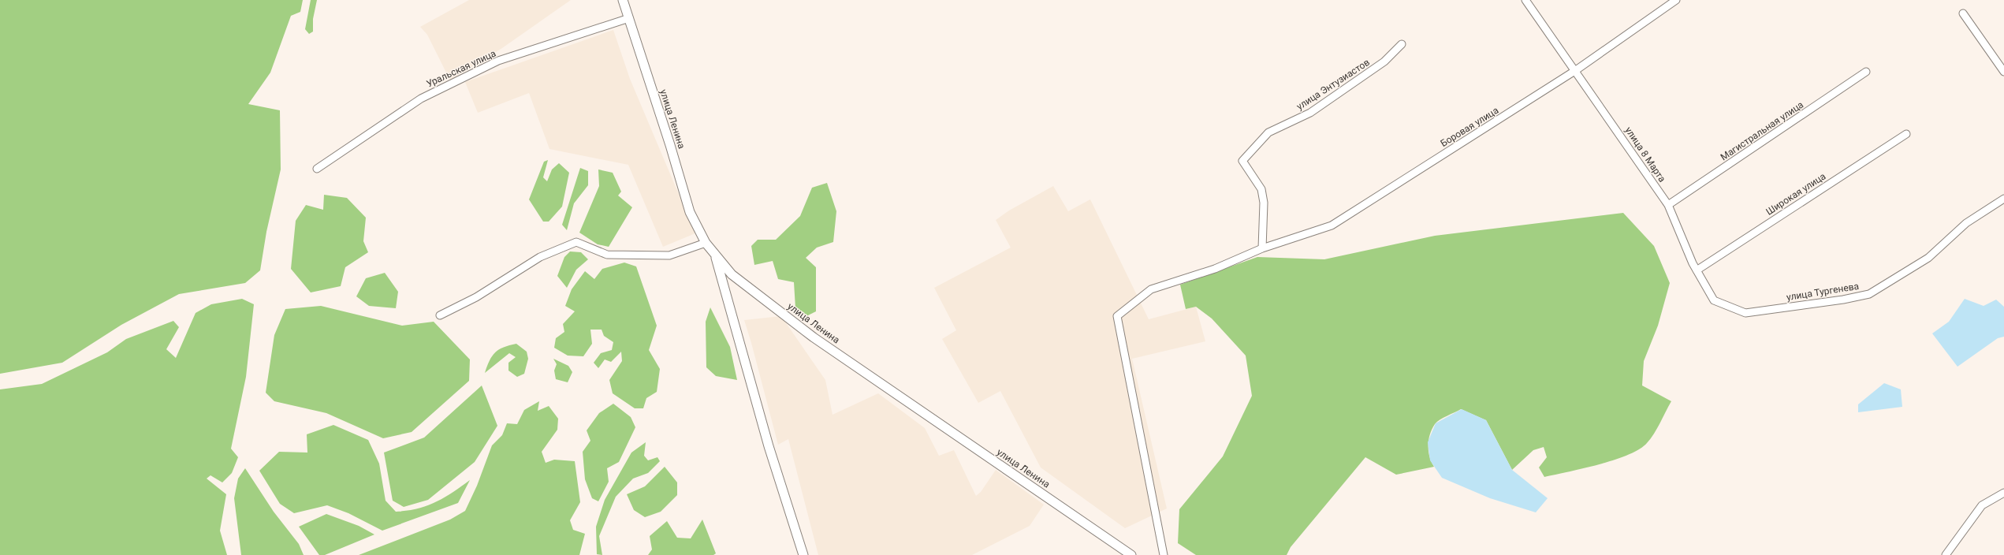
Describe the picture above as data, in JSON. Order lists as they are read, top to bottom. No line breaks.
{"streets":{"street":["Уральская улица","улица Энтузиастов","улица Ленина","Боровая улица","Магистральная улица","улица 8 Марта","Широкая улица","улица Тургенева"]},"crossings":[["Уральская улица","улица Ленина"],["улица Энтузиастов","Боровая улица"],["Боровая улица","улица 8 Марта"],["Магистральная улица","улица 8 Марта"],["улица 8 Марта","Широкая улица"],["улица 8 Марта","улица Тургенева"]]}
